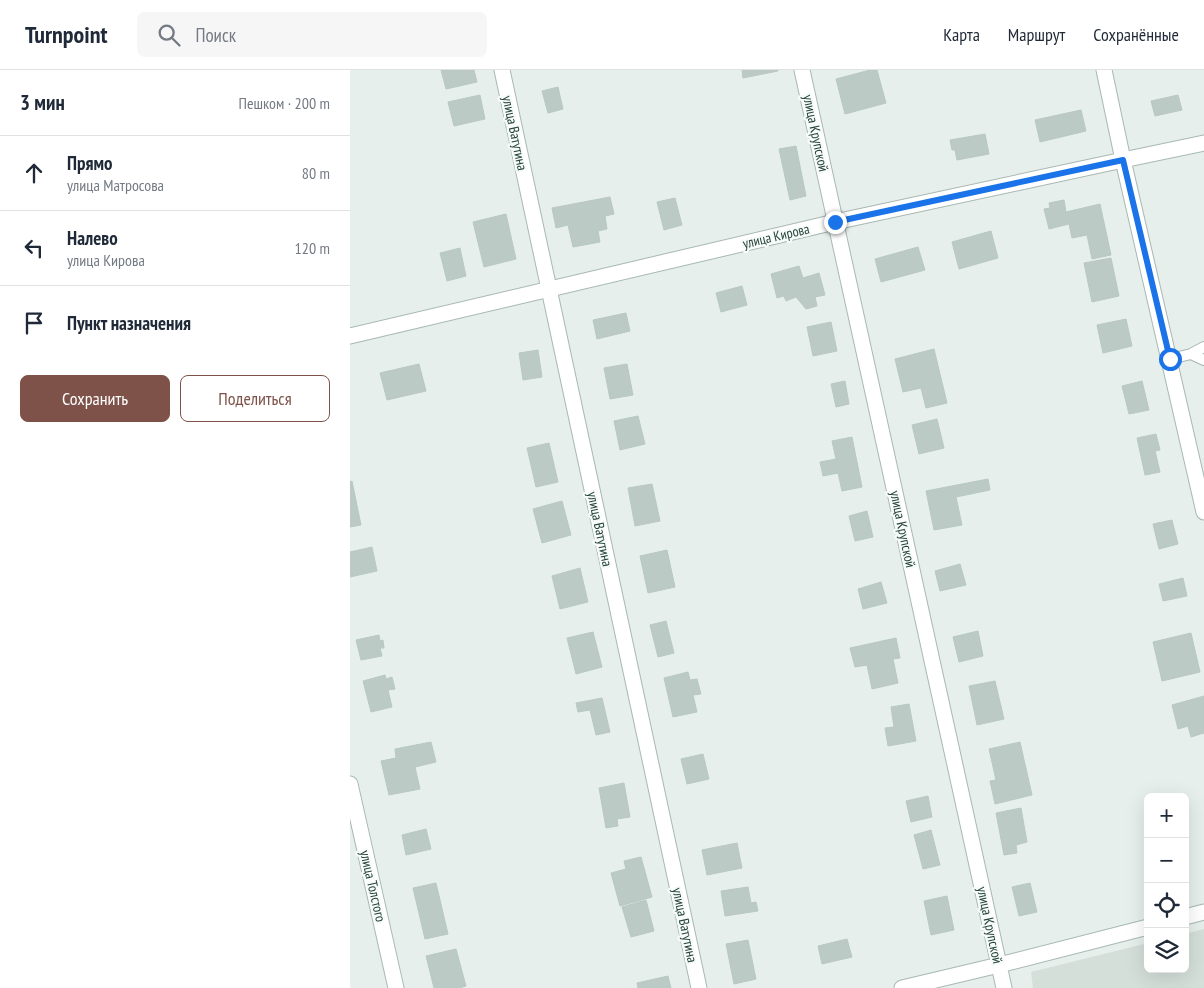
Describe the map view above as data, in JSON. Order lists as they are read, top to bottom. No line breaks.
{"streets":{"street":["улица Ватутина","улица Крупской","улица Кирова","улица Толстого"]},"crossings":[["улица Ватутина","улица Кирова"],["улица Крупской","улица Кирова"]],"page":{"header":"Turnpoint","search":"Поиск","nav":["Карта","Маршрут","Сохранённые"],"heading":["3 мин","Пешком · 200 m"],"list":[["Прямо","улица Матросова","80 m"],["Налево","улица Кирова","120 m"],"Пункт назначения"],"buttons":["Сохранить","Поделиться"],"map_buttons":["+","−"]}}
